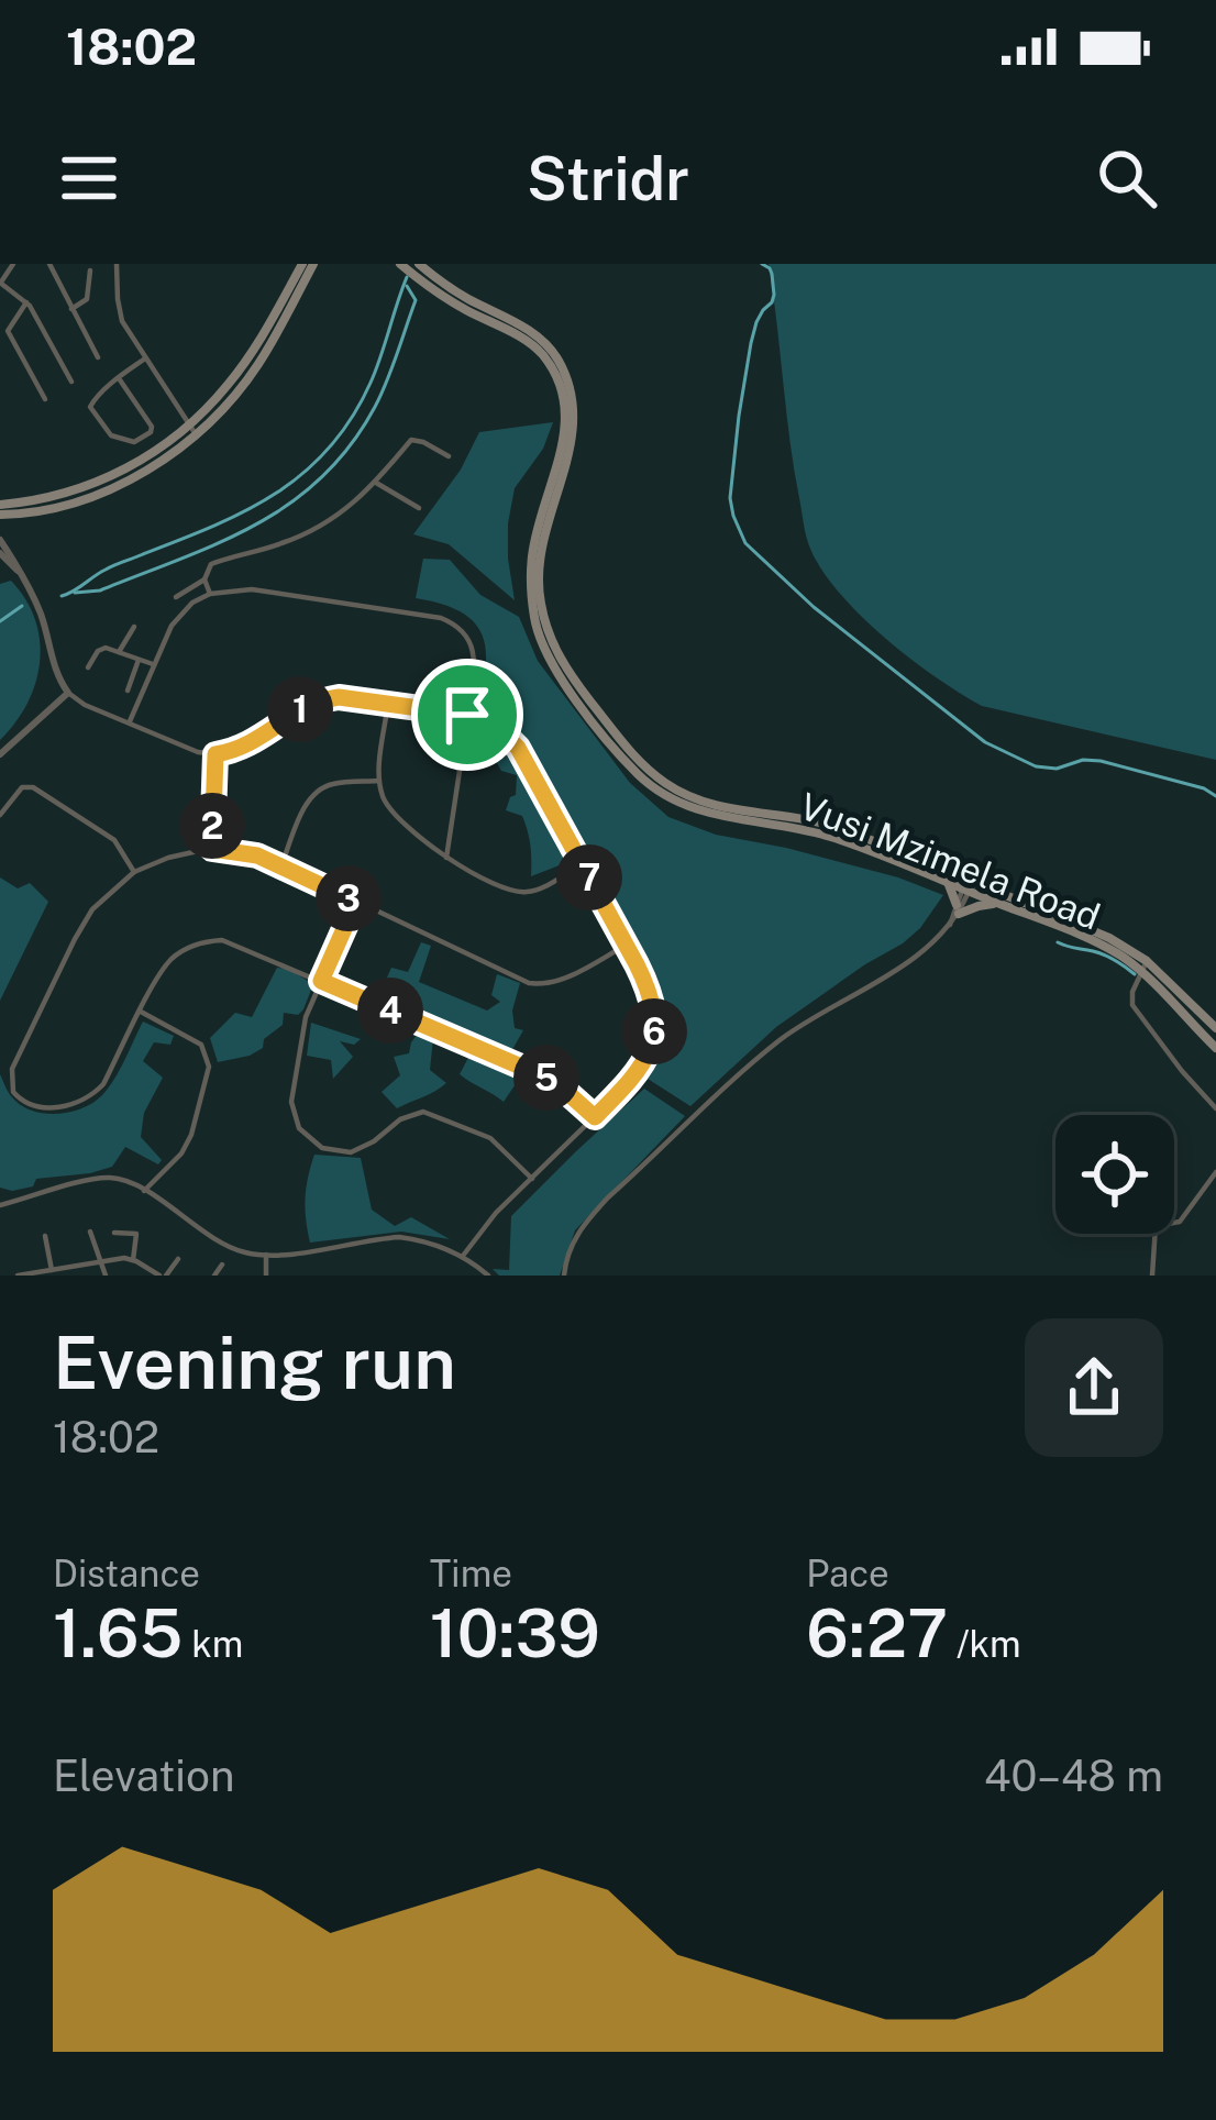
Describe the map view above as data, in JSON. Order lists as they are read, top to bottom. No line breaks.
{"streets":{"main road":["Vusi Mzimela Road"]},"page":{"status":"18:02","header":"Stridr","pins":["1","2","7","3","4","6","5"],"heading":["Evening run","18:02"],"stats":[["Distance","1.65 km"],["Time","10:39"],["Pace","6:27 /km"]],"chart":["Elevation","40–48 m"]}}
